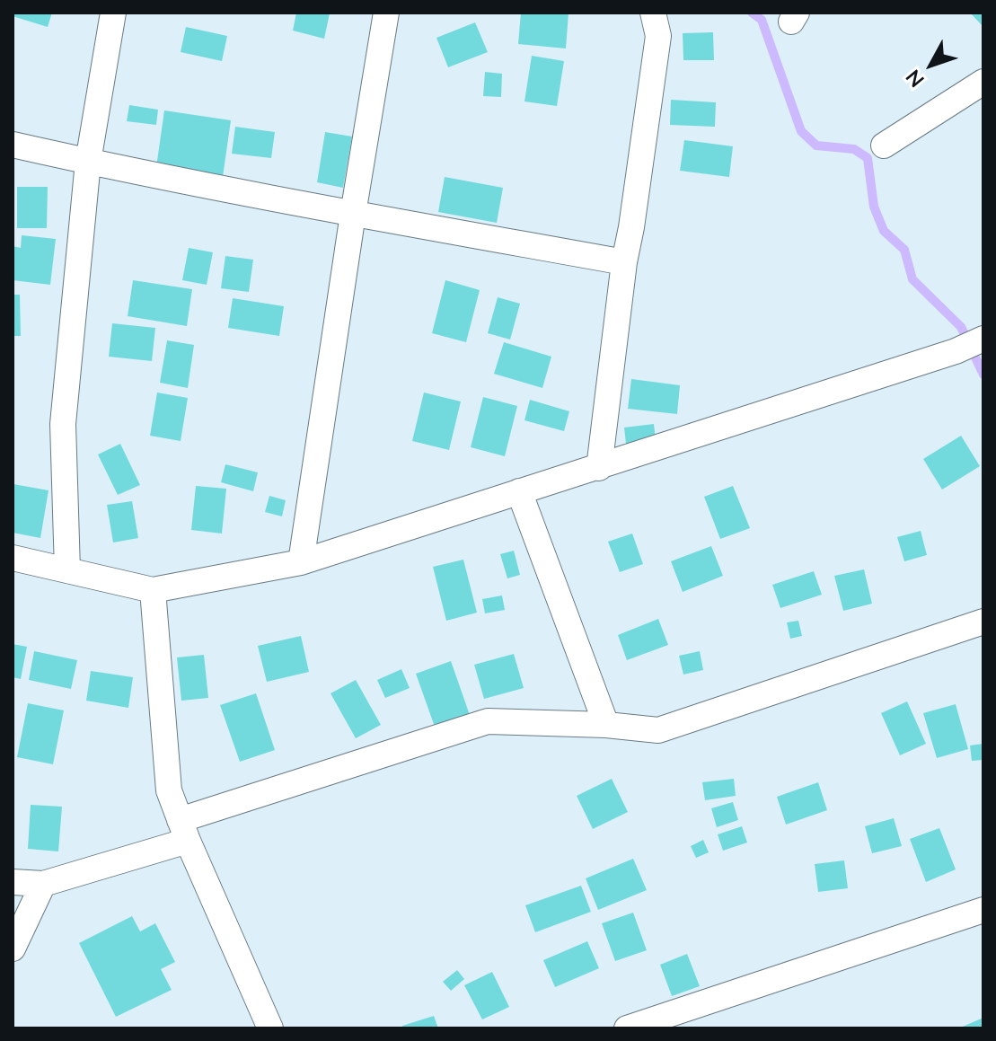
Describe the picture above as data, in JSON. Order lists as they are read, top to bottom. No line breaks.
{"north":"bottom left"}
